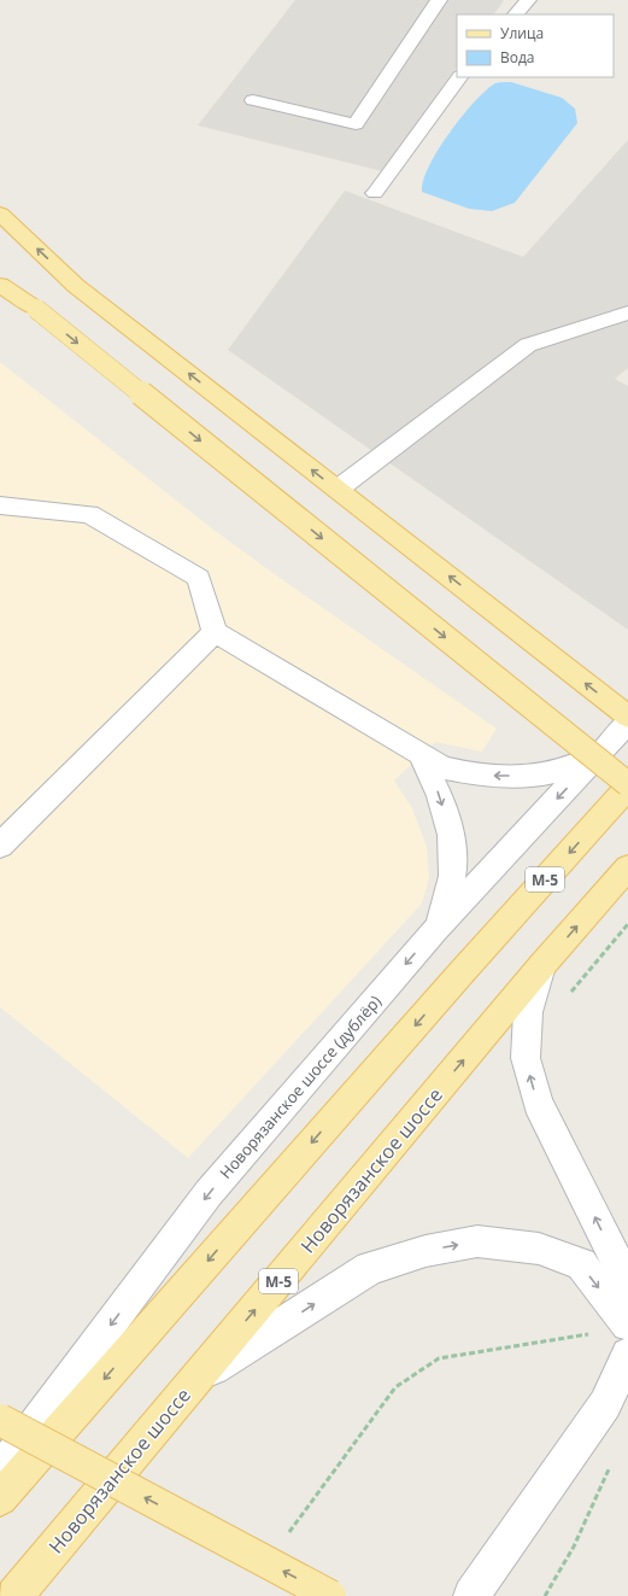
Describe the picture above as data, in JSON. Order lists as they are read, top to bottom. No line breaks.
{"streets":{"main road":["М-5","Новорязанское шоссе"],"street":["Новорязанское шоссе (дублёр)"]},"crossings":[["М-5","Новорязанское шоссе"]],"one_way":["Новорязанское шоссе (дублёр)"],"legend":["Улица","Вода"]}
